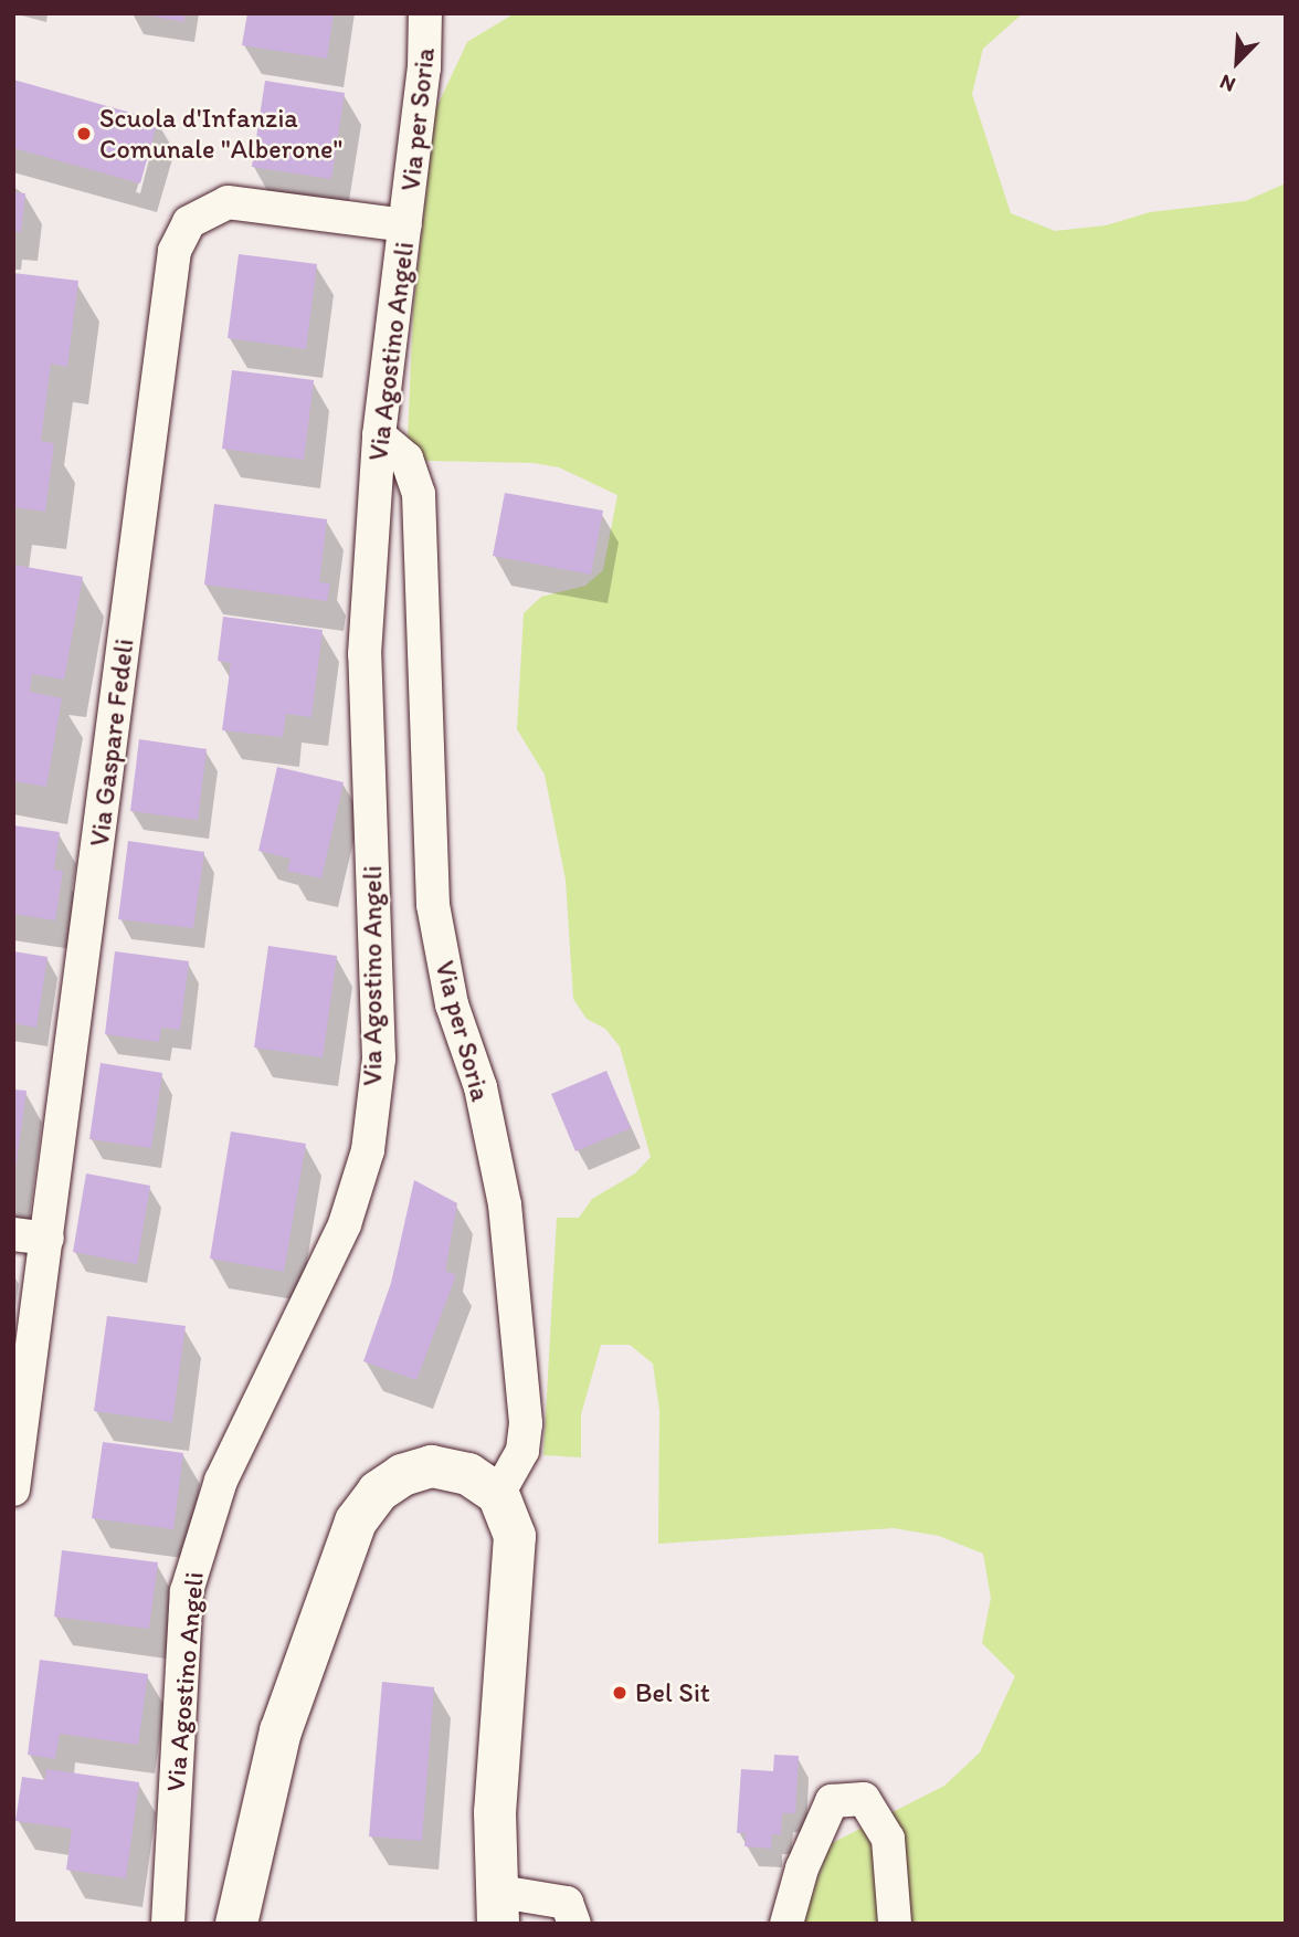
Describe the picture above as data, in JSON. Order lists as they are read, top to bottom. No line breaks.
{"streets":{"street":["Via per Soria","Via Agostino Angeli","Via Gaspare Fedeli"]},"crossings":[["Via per Soria","Via Agostino Angeli"],["Via per Soria","Via Gaspare Fedeli"],["Via Agostino Angeli","Via Gaspare Fedeli"]],"places":["Scuola d'Infanzia Comunale \"Alberone\"","Bel Sit"],"north":"bottom left"}
